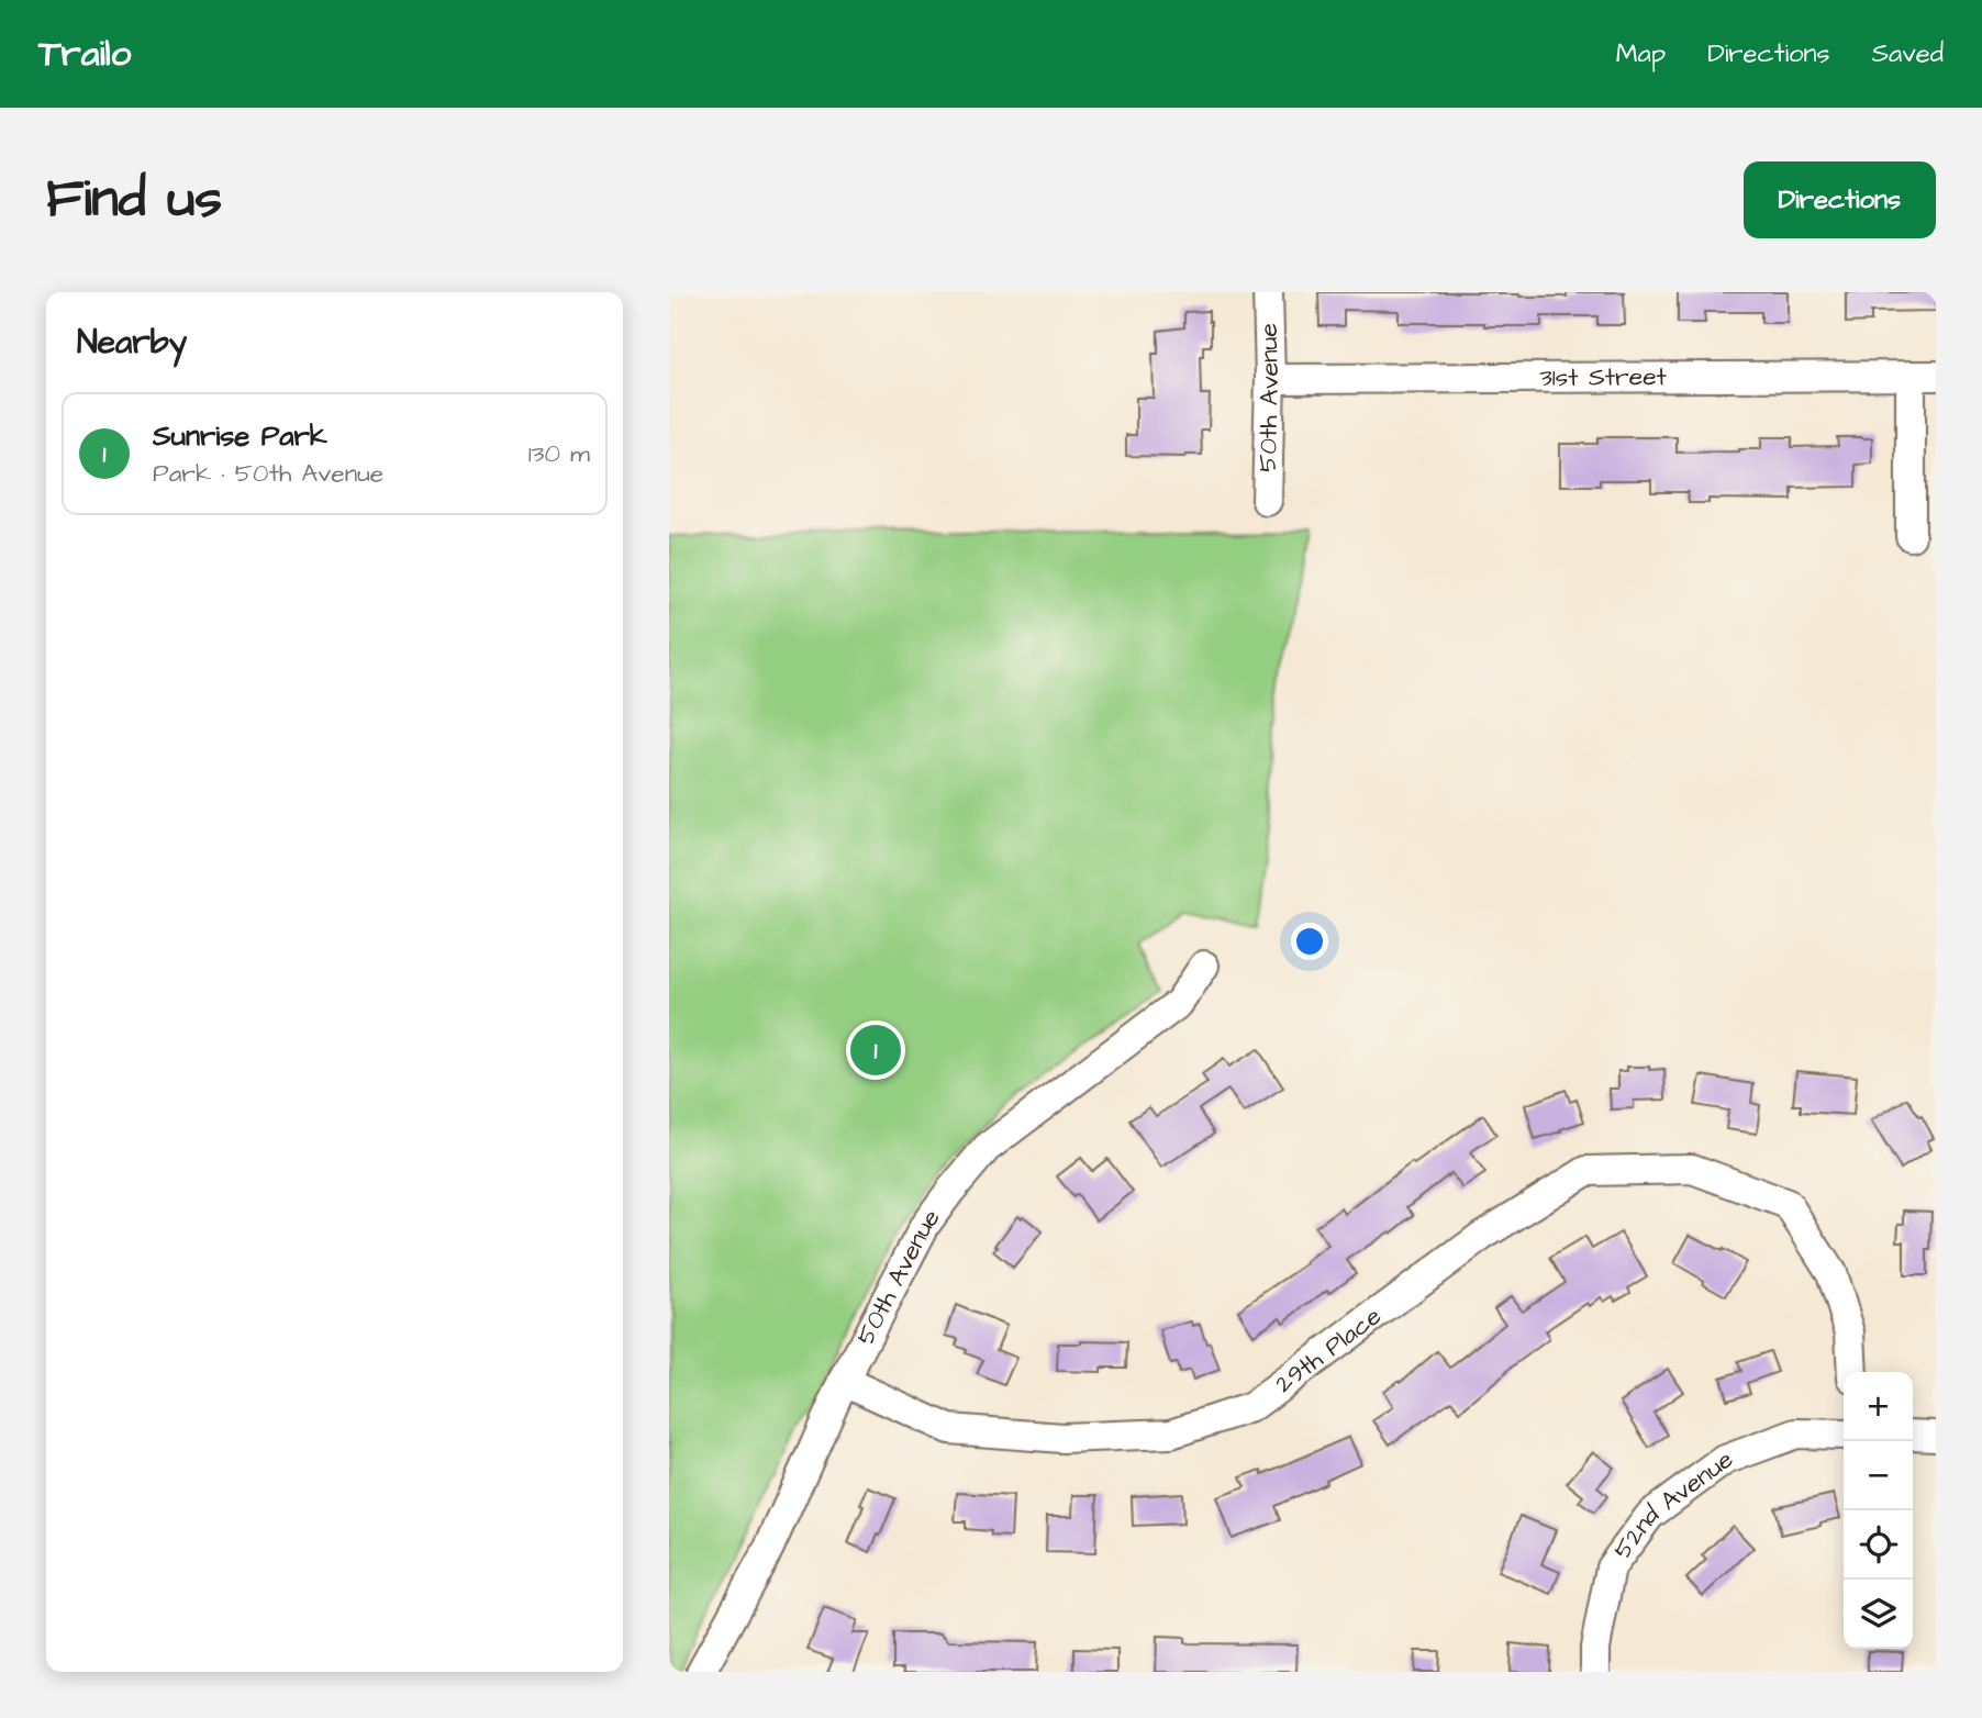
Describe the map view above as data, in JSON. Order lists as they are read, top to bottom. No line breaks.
{"streets":{"street":["31st Street","50th Avenue","29th Place","52nd Avenue"]},"crossings":[["31st Street","50th Avenue"],["50th Avenue","29th Place"]],"page":{"header":"Trailo","nav":["Map","Directions","Saved"],"buttons":"Directions","title":"Find us","heading":"Nearby","list":[{"mark":"1","name":"Sunrise Park","note":"Park · 50th Avenue","value":"130 m"}],"pins":"1","map_buttons":["+","−"]}}
